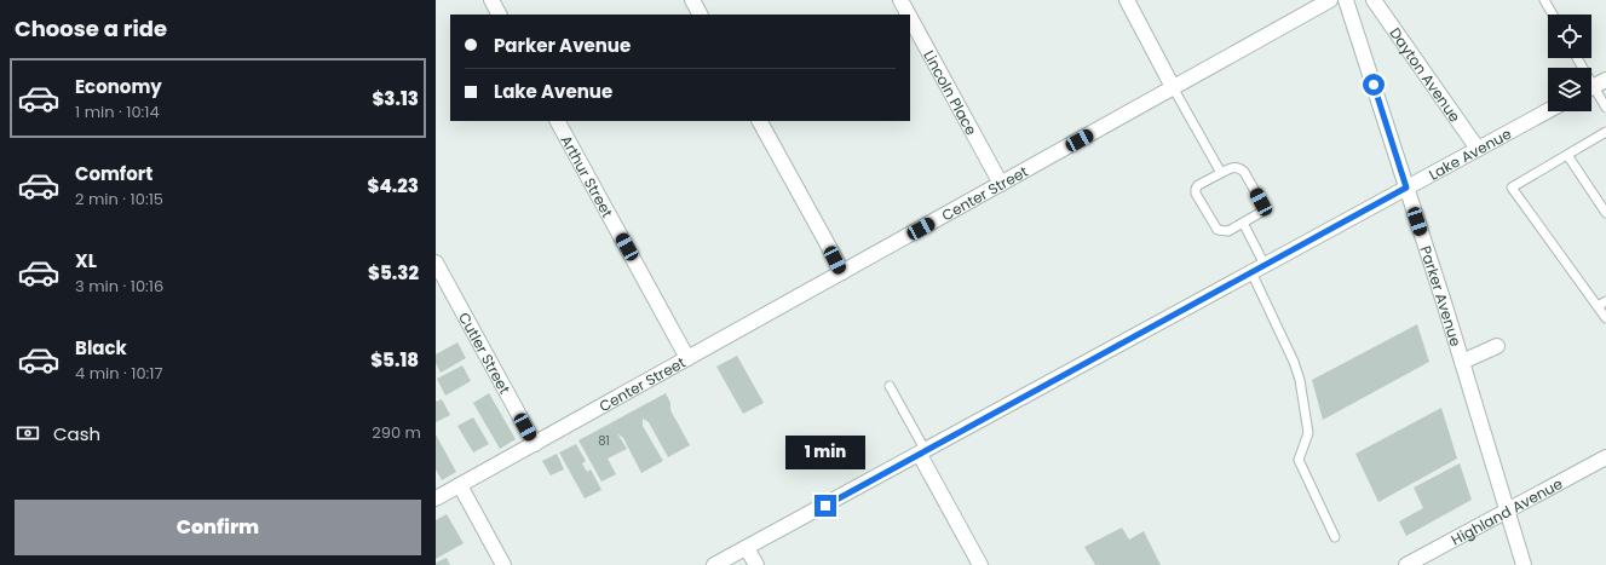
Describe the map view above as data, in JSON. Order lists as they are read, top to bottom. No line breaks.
{"streets":{"street":["Dayton Avenue","Lincoln Place","Lake Avenue","Arthur Street","Center Street","Parker Avenue","Cutler Street","Highland Avenue"]},"crossings":[["Dayton Avenue","Lake Avenue"],["Lincoln Place","Center Street"],["Lake Avenue","Parker Avenue"],["Arthur Street","Center Street"],["Center Street","Cutler Street"],["Parker Avenue","Highland Avenue"]],"house_numbers":["81"],"page":{"heading":"Choose a ride","banner":["Parker Avenue","Lake Avenue"],"list":[{"name":"Economy","note":"1 min · 10:14","value":"$3.13"},{"name":"Comfort","note":"2 min · 10:15","value":"$4.23"},{"name":"XL","note":"3 min · 10:16","value":"$5.32"},{"name":"Black","note":"4 min · 10:17","value":"$5.18"}],"pay":["Cash","290 m"],"bubble":"1 min","buttons":"Confirm"}}
